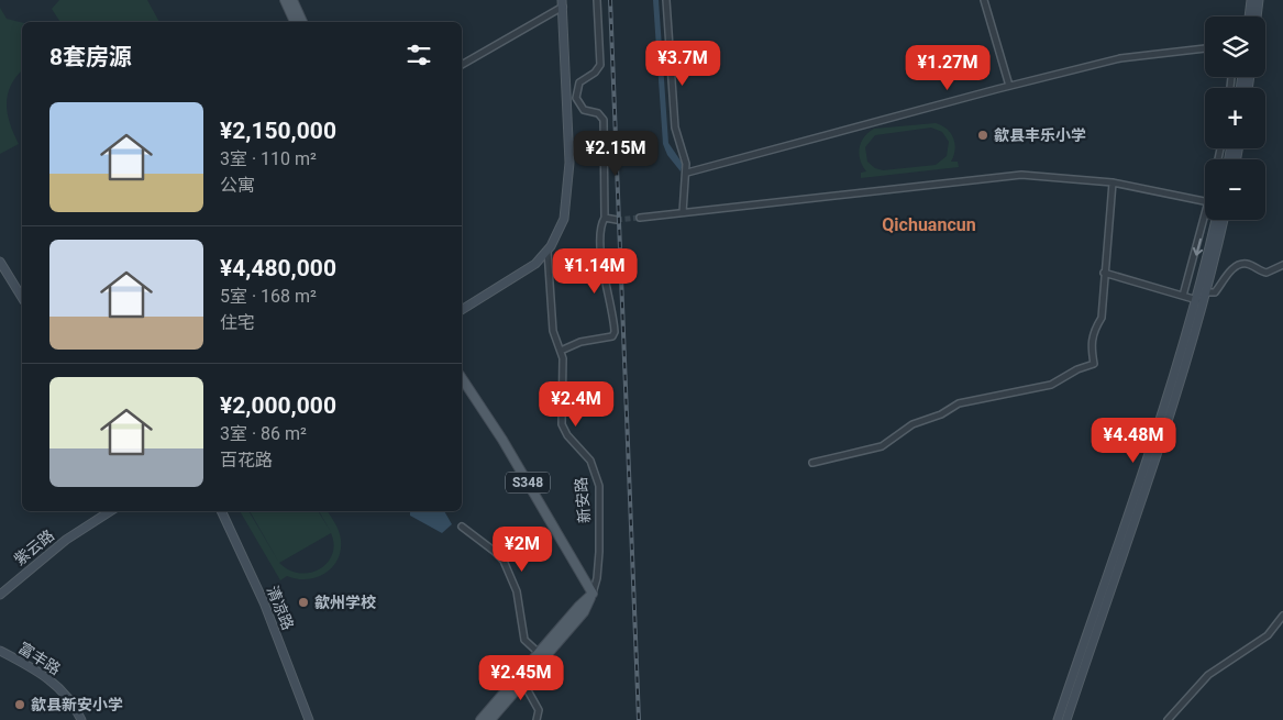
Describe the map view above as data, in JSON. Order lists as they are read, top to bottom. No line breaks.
{"streets":{"main road":["S348","新安路","紫云路","清凉路","富丰路"]},"crossings":[["S348","新安路"]],"districts":["Qichuancun"],"places":["歙县丰乐小学","歙州学校","歙县新安小学"],"page":{"map_buttons":["+","−"],"heading":"8套房源","price":["¥3.7M","¥1.27M","¥2.15M","¥1.14M","¥2.4M","¥4.48M","¥2M","¥2.45M"],"list":[{"name":"¥2,150,000","note":"3室 · 110 m² · 公寓"},{"name":"¥4,480,000","note":"5室 · 168 m² · 住宅"},{"name":"¥2,000,000","note":"3室 · 86 m² · 百花路"}]}}
